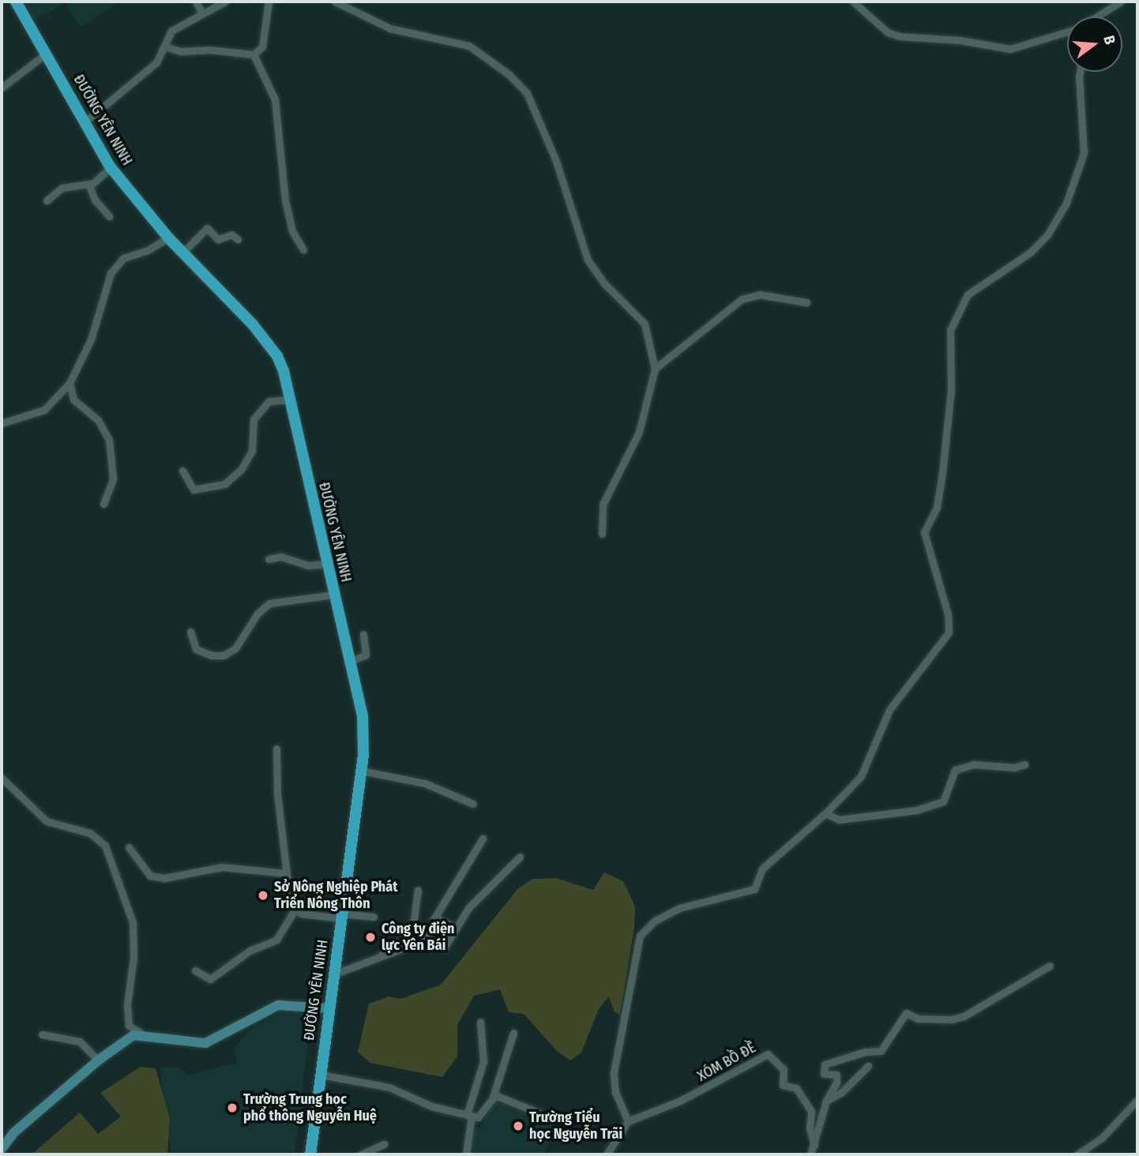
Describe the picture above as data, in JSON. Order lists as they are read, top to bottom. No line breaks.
{"streets":{"main road":["ĐƯỜNG YÊN NINH"],"street":["XÓM BỒ ĐỀ"]},"places":["Sở Nông Nghiệp Phát Triển Nông Thôn","Công ty điện lực Yên Bái","Trường Trung học phổ thông Nguyễn Huệ","Trường Tiểu học Nguyễn Trãi"],"north":"right"}
